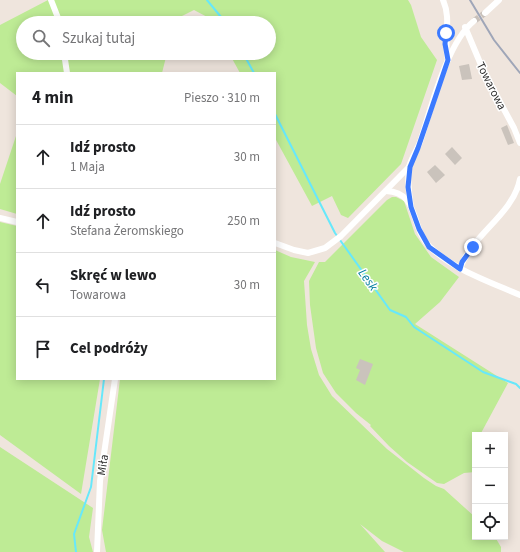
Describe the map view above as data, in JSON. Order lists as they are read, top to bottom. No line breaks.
{"streets":{"street":["Towarowa","Miła"]},"water":["Lesk"],"page":{"search":"Szukaj tutaj","heading":["4 min","Pieszo · 310 m"],"list":[["Idź prosto","1 Maja","30 m"],["Idź prosto","Stefana Żeromskiego","250 m"],["Skręć w lewo","Towarowa","30 m"],"Cel podróży"],"map_buttons":["+","−"]}}
